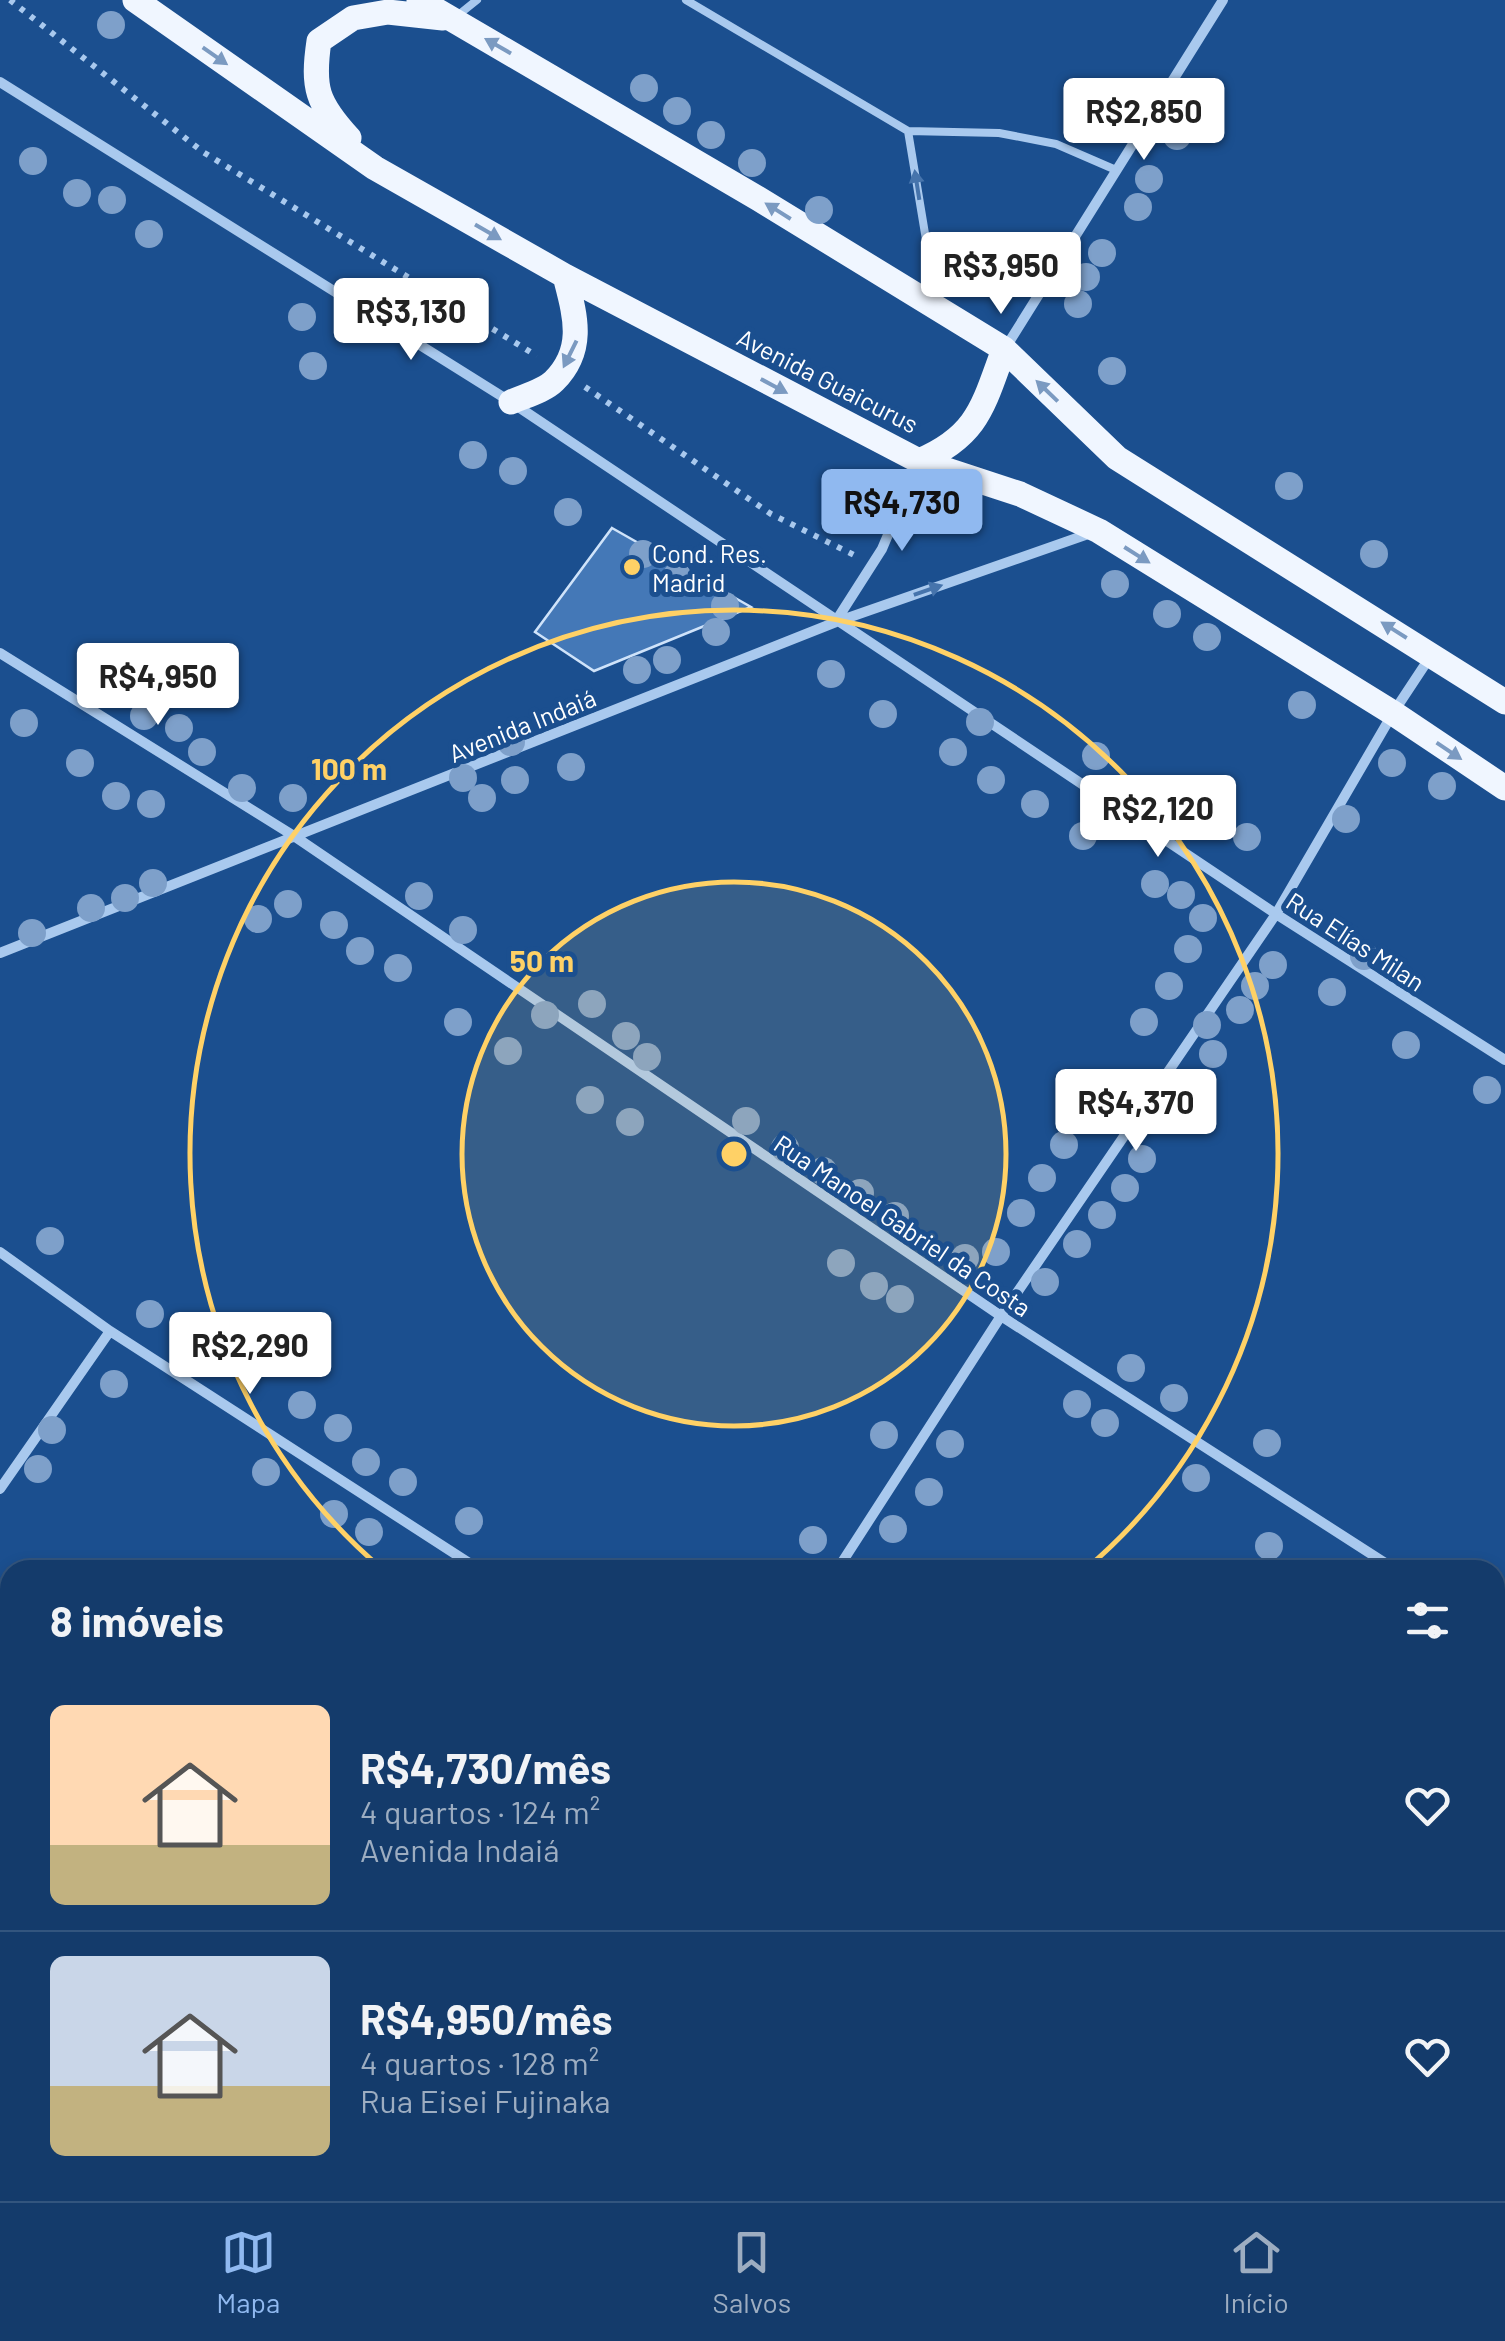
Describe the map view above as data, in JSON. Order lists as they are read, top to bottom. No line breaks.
{"streets":{"main road":["Avenida Guaicurus"],"street":["Avenida Indaiá","Rua Elías Milan","Rua Manoel Gabriel da Costa"]},"crossings":[["Avenida Guaicurus","Avenida Indaiá"],["Avenida Indaiá","Rua Elías Milan"],["Avenida Indaiá","Rua Manoel Gabriel da Costa"]],"places":["Cond. Res. Madrid"],"page":{"price":["R$2,850","R$3,950","R$3,130","R$4,730","R$4,950","R$2,120","R$4,370","R$2,290"],"heading":"8 imóveis","list":[{"name":"R$4,730/mês","note":"4 quartos · 124 m² · Avenida Indaiá"},{"name":"R$4,950/mês","note":"4 quartos · 128 m² · Rua Eisei Fujinaka"}],"tabs":["Mapa","Salvos","Início"]},"rings":["100 m","50 m"]}
